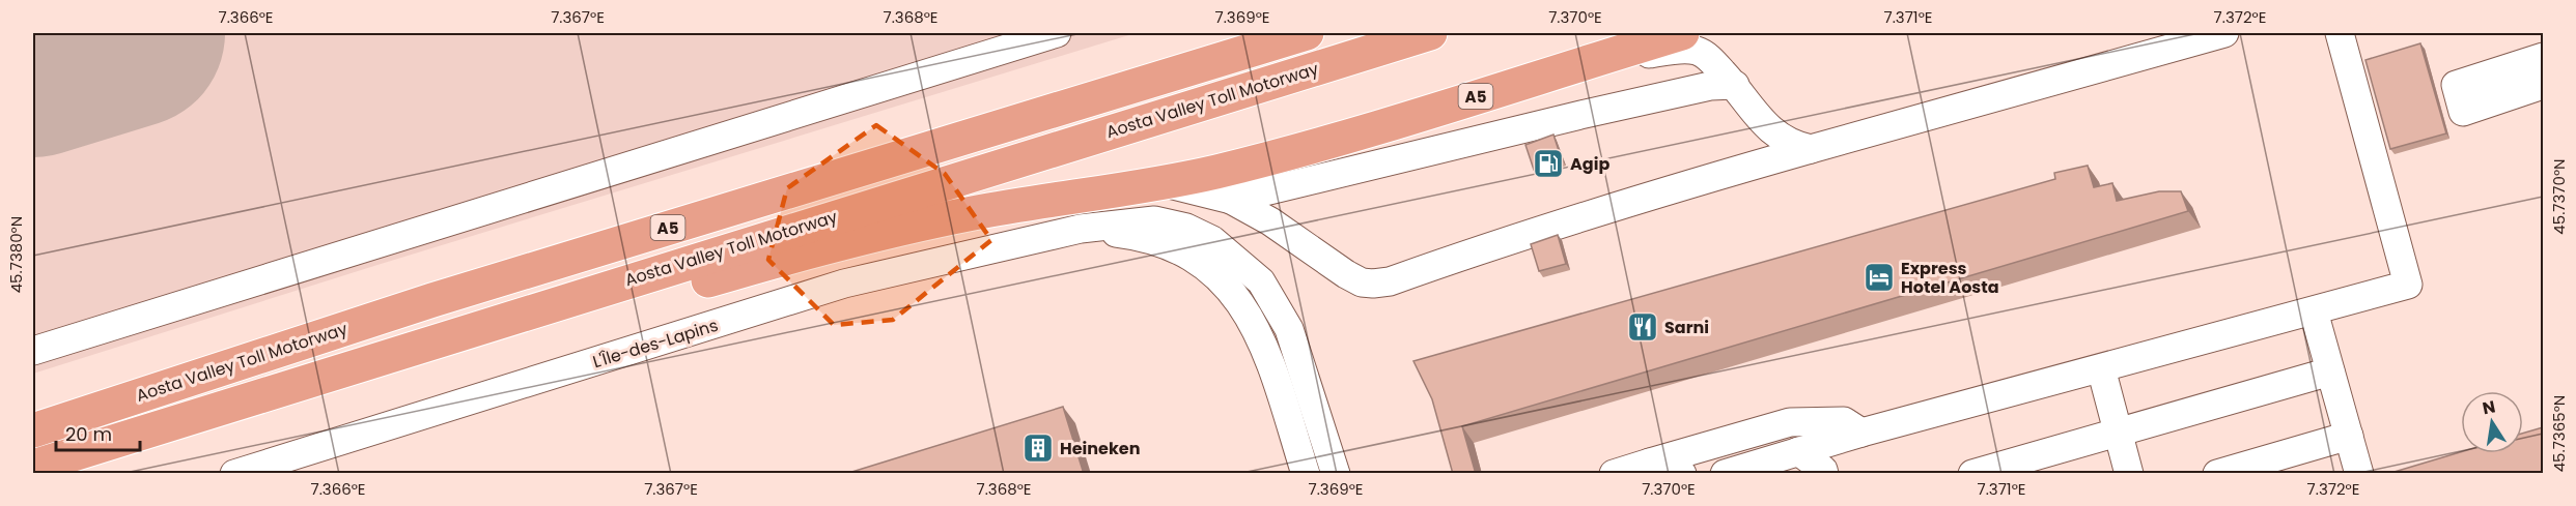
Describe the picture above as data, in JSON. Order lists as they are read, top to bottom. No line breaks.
{"streets":{"highway":["A5","Aosta Valley Toll Motorway"],"lane":["L'Île-des-Lapins"]},"crossings":[["A5","Aosta Valley Toll Motorway"]],"places":{"fuel station":["Agip"],"hotel":["Express Hotel Aosta"],"restaurant":["Sarni"],"building":["Heineken"]},"scale_bar":"20 m","north":"top","coordinates":["7.366°E","7.367°E","7.368°E","7.369°E","7.370°E","7.371°E","7.372°E","45.7370°N","45.7380°N","45.7365°N"]}
